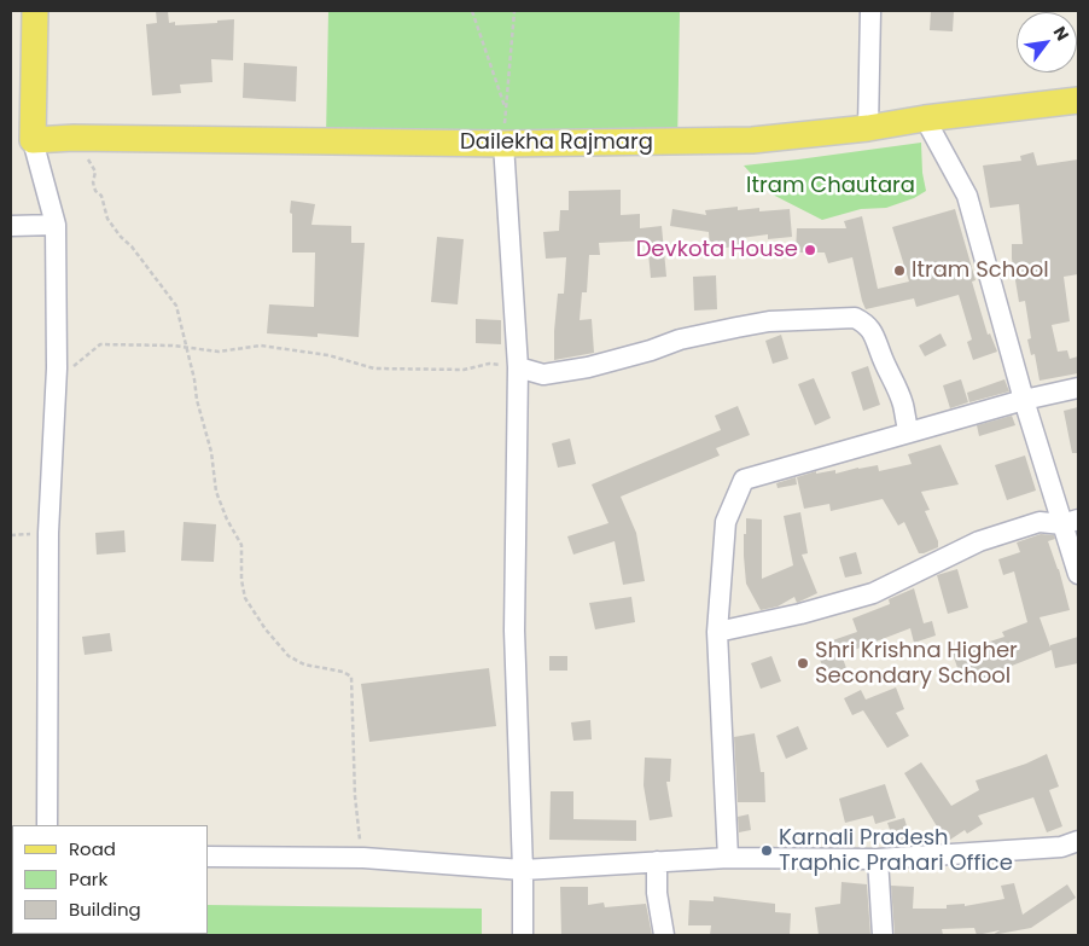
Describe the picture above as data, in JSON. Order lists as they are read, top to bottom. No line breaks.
{"streets":{"main road":["Dailekha Rajmarg"]},"parks":["Itram Chautara"],"places":["Devkota House","Itram School","Shri Krishna Higher Secondary School","Karnali Pradesh Traphic Prahari Office"],"legend":["Road","Park","Building"],"north":"top right"}
